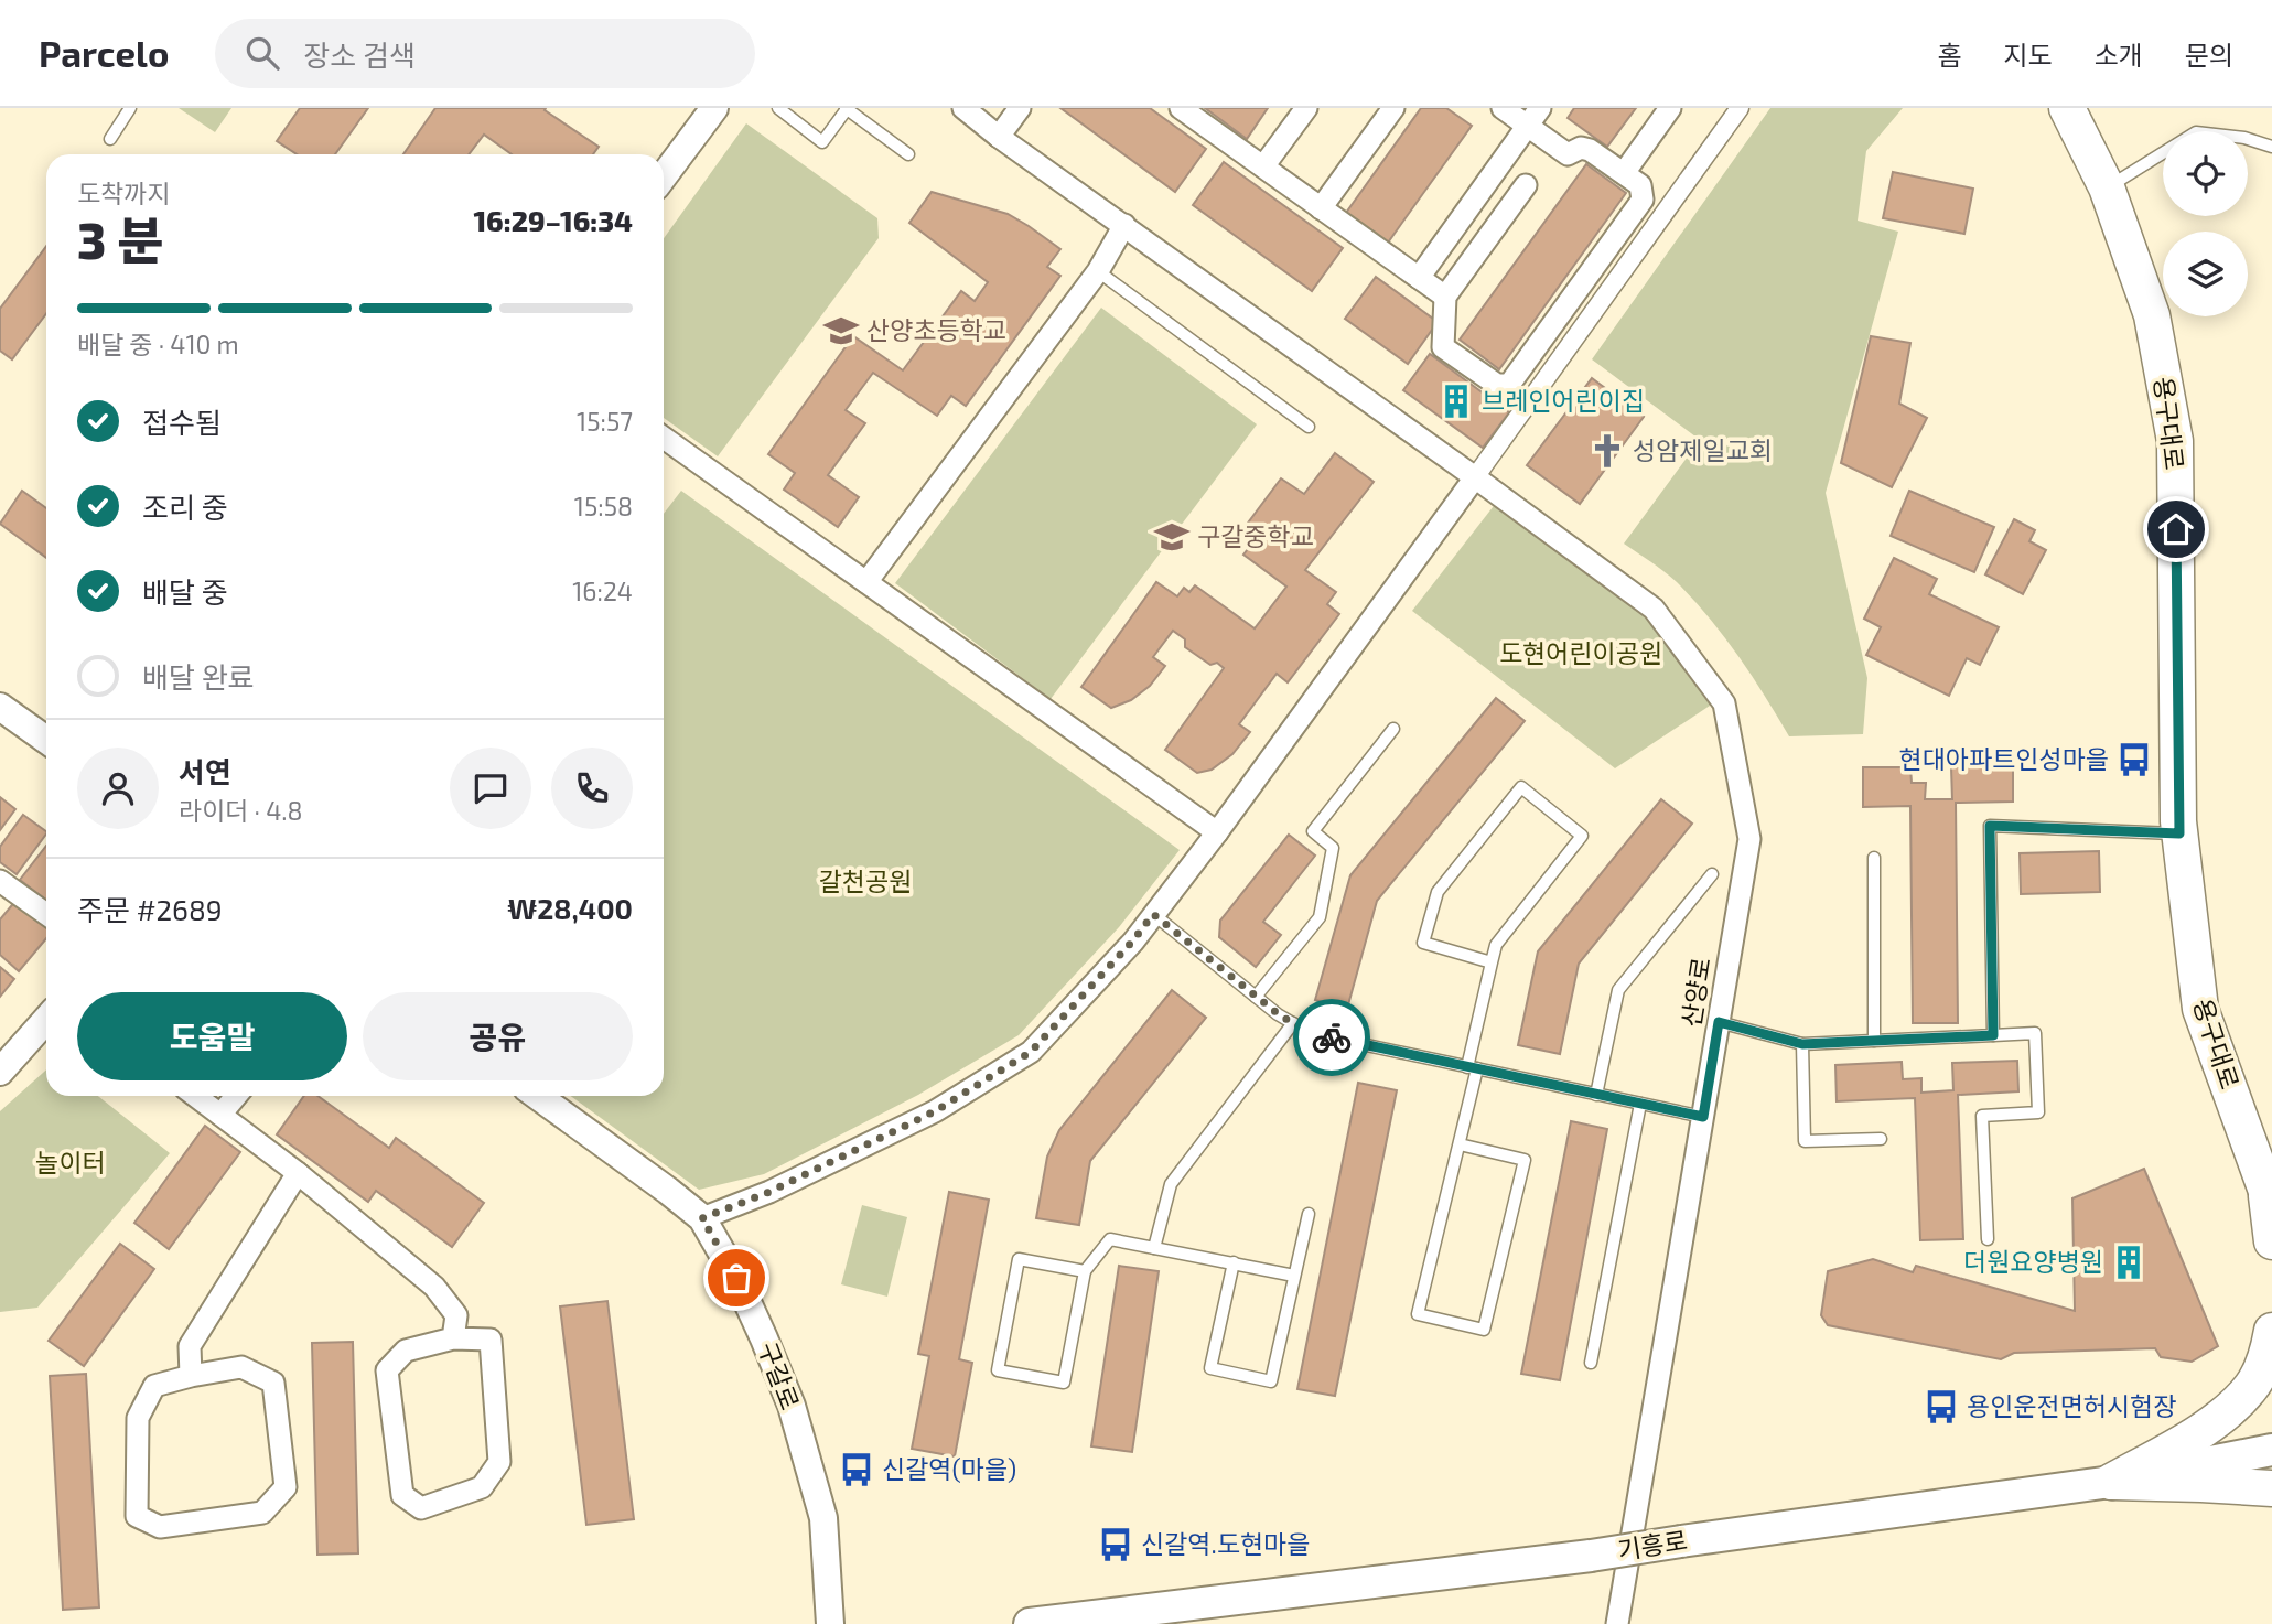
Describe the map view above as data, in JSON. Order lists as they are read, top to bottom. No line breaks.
{"streets":{"main road":["용구대로","기흥로"],"street":["산양로","구갈로"]},"parks":["도현어린이공원","갈천공원","놀이터"],"places":{"school or university":["산양초등학교","구갈중학교"],"building":["브레인어린이집","더원요양병원"],"church":["성암제일교회"],"bus stop":["현대아파트인성마을","용인운전면허시험장","신갈역(마을)","신갈역.도현마을"]},"page":{"header":"Parcelo","search":"장소 검색","nav":["홈","지도","소개","문의"],"heading":["3 분","도착까지","16:29–16:34"],"panel":["서연","라이더 · 4.8","주문 #2689","₩28,400"],"bar":"배달 중 · 410 m","list":[["접수됨","15:57"],["조리 중","15:58"],["배달 중","16:24"],"배달 완료"],"buttons":["도움말","공유"]}}
